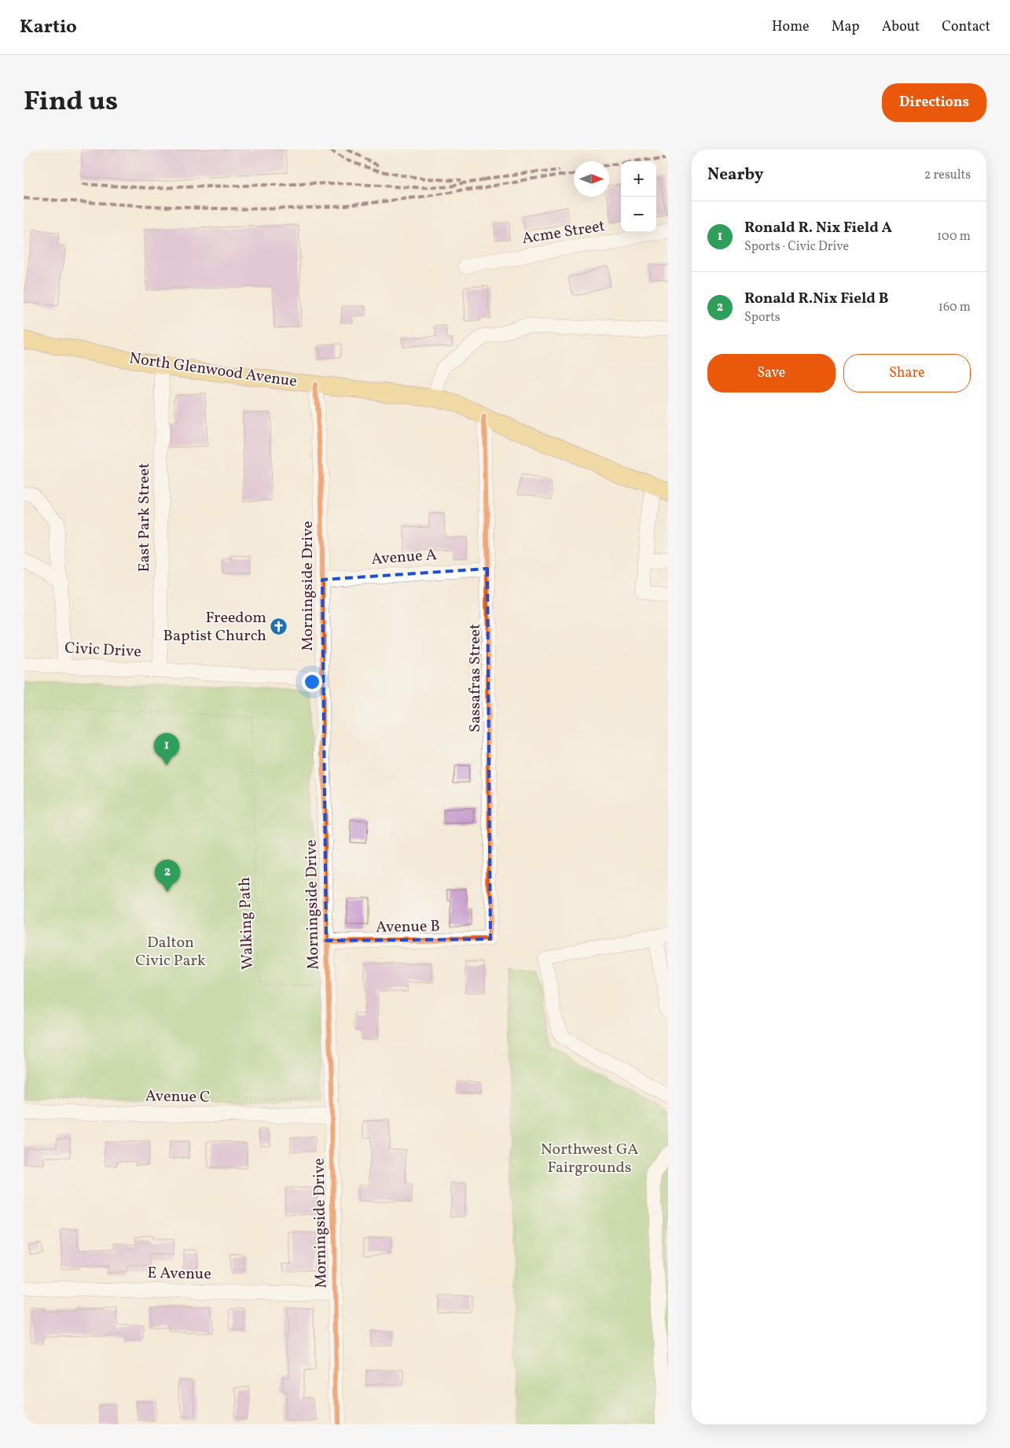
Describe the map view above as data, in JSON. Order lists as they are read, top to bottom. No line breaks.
{"streets":{"main road":["North Glenwood Avenue"],"street":["Acme Street","East Park Street","Avenue A","Morningside Drive","Civic Drive","Sassafras Street","Avenue B","Avenue C","E Avenue"],"path":["Walking Path"]},"crossings":[["North Glenwood Avenue","East Park Street"],["North Glenwood Avenue","Morningside Drive"],["North Glenwood Avenue","Sassafras Street"],["East Park Street","Civic Drive"],["Avenue A","Morningside Drive"],["Avenue A","Sassafras Street"],["Morningside Drive","Civic Drive"],["Morningside Drive","Avenue B"],["Morningside Drive","Avenue C"],["Morningside Drive","E Avenue"],["Sassafras Street","Avenue B"]],"parks":["Dalton Civic Park","Northwest GA Fairgrounds"],"places":{"church":["Freedom Baptist Church"]},"north":"right","page":{"header":"Kartio","nav":["Home","Map","About","Contact"],"title":"Find us","buttons":["Directions",["Save","Share"]],"heading":["Nearby","2 results"],"map_buttons":["+","−"],"list":[{"mark":"1","name":"Ronald R. Nix Field A","note":"Sports · Civic Drive","value":"100 m"},{"mark":"2","name":"Ronald R.Nix Field B","note":"Sports","value":"160 m"}],"pins":["1","2"]}}
